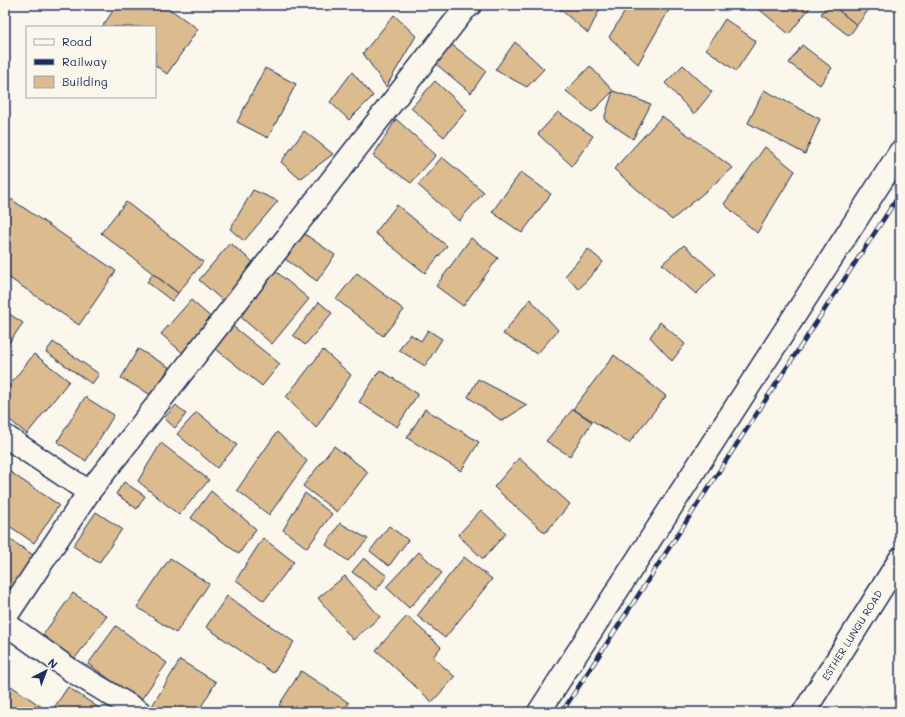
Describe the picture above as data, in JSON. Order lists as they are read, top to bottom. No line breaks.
{"streets":{"street":["ESTHER LUNGU ROAD"]},"legend":["Road","Railway","Building"],"north":"top right"}
